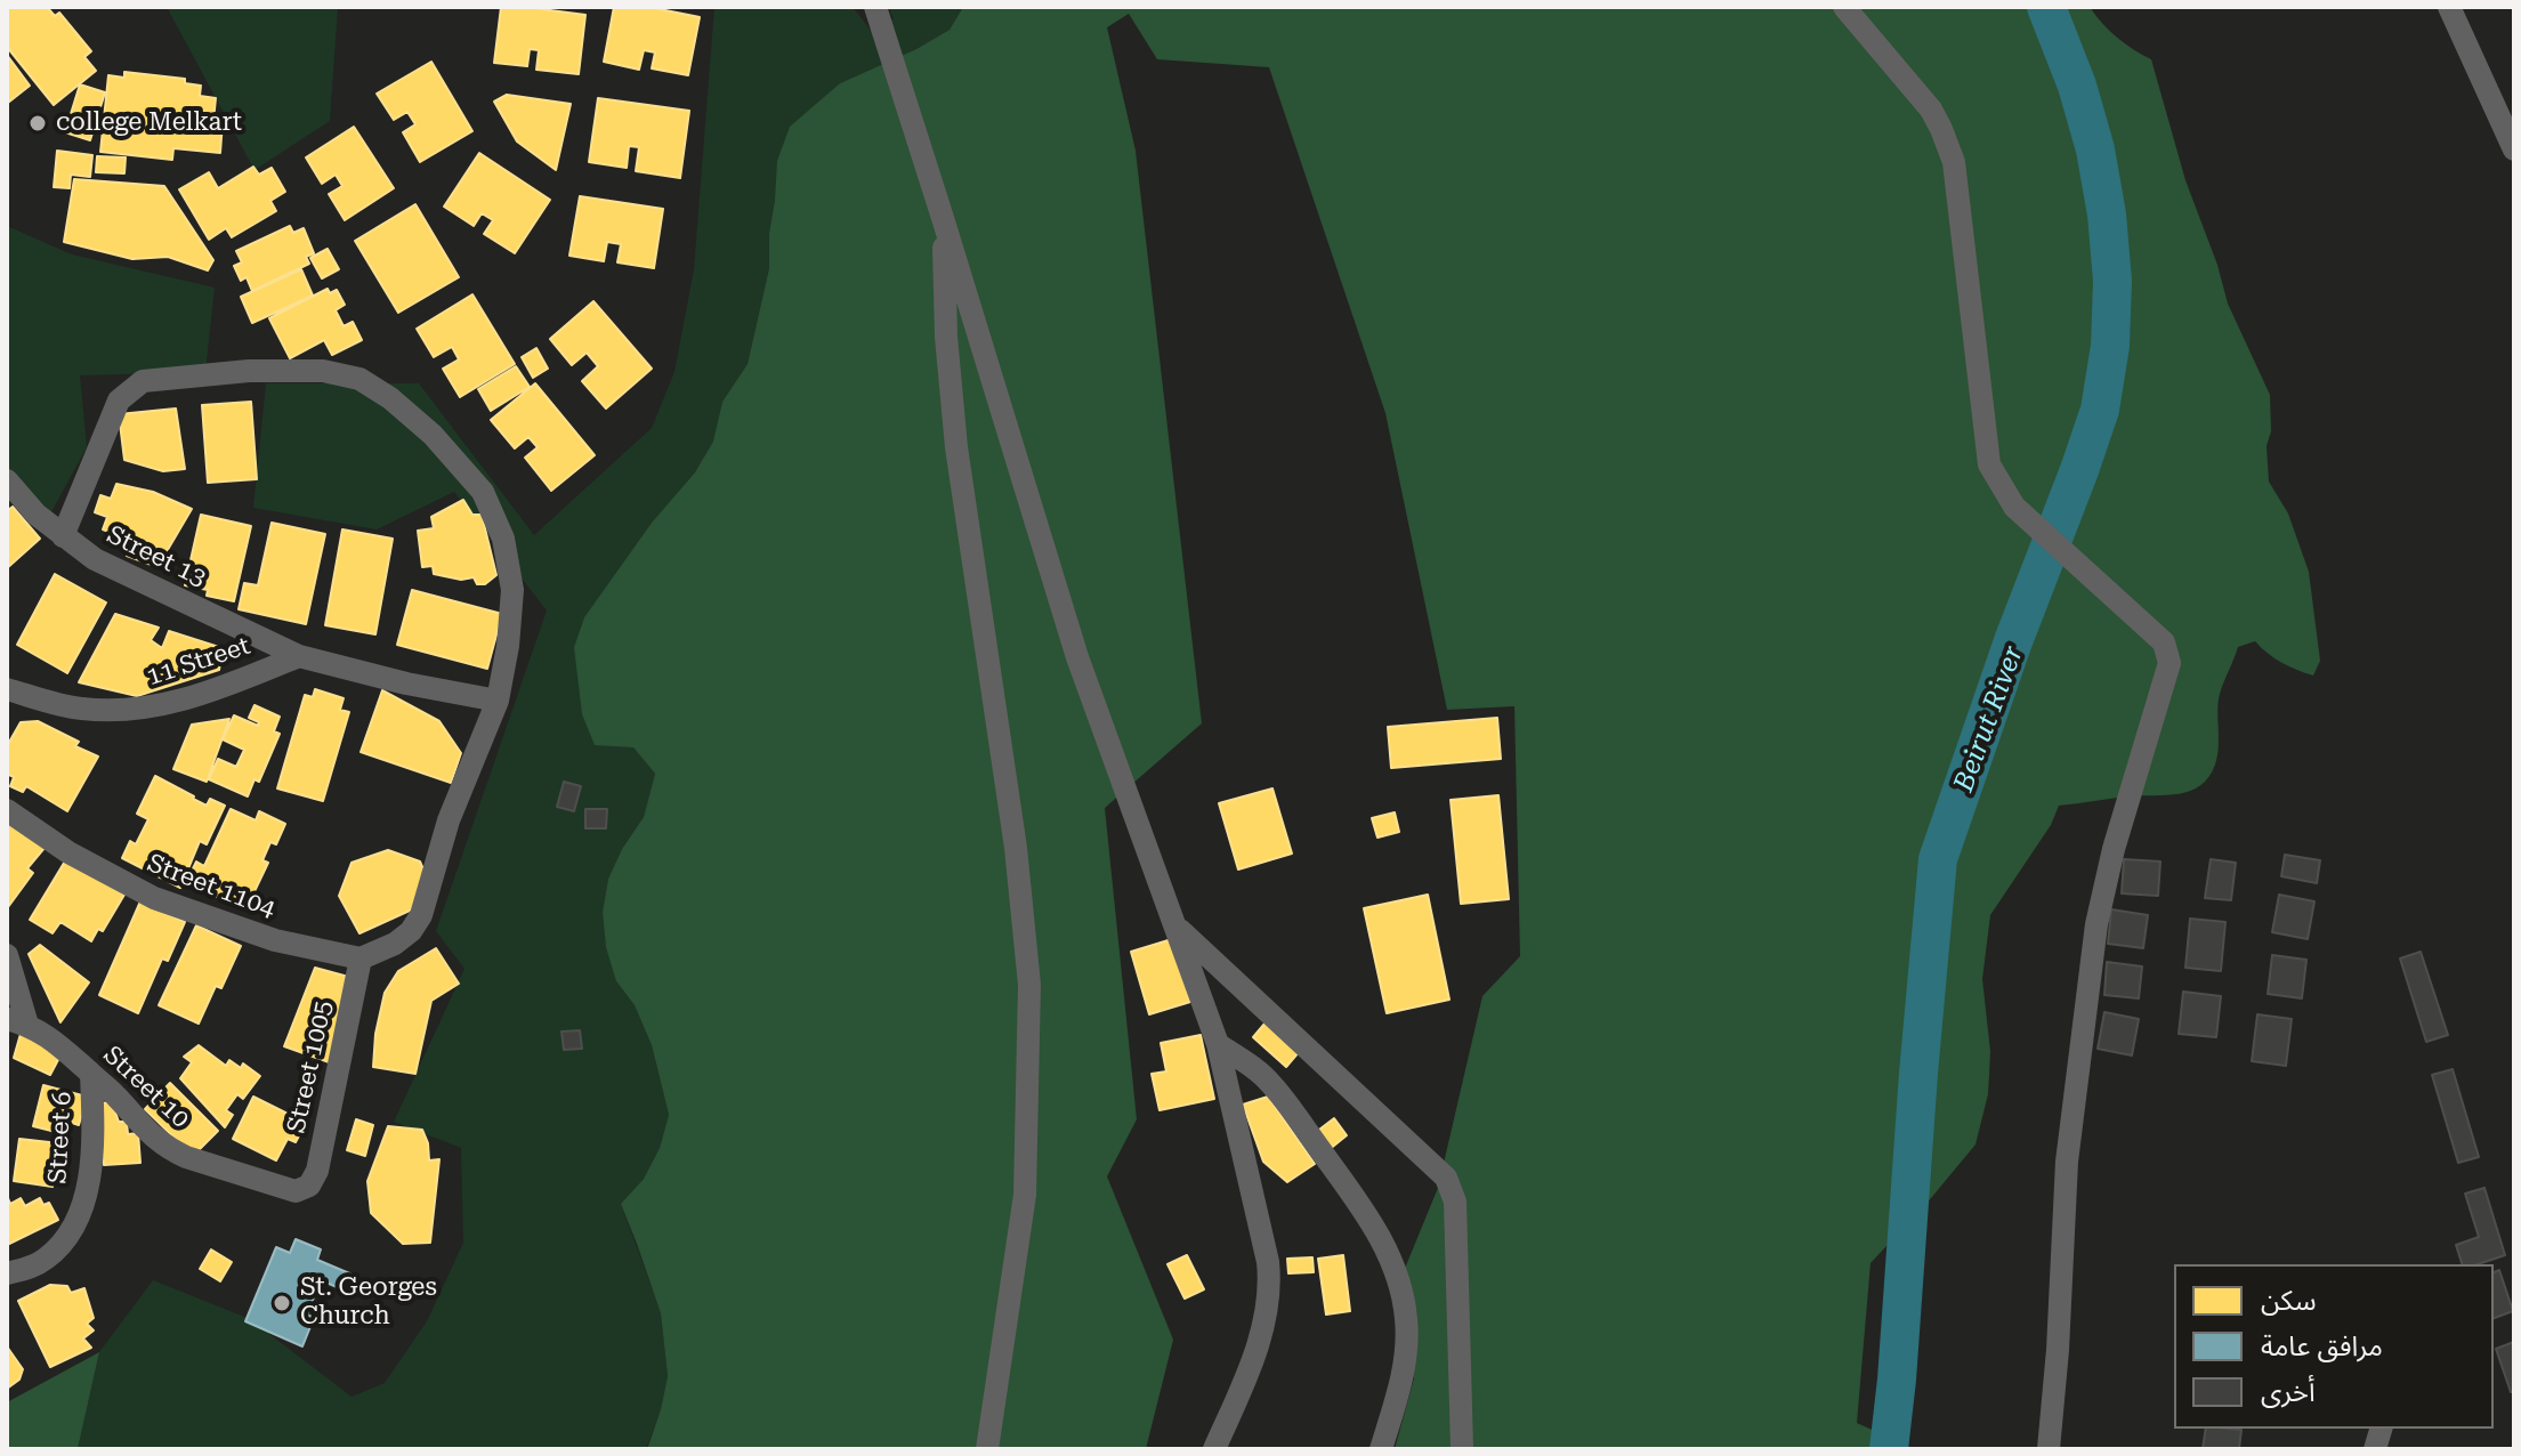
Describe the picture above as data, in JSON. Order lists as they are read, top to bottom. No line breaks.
{"streets":{"street":["Street 13","11 Street","Street 1104","Street 1005","Street 10","Street 6"]},"crossings":[["Street 13","11 Street"],["Street 1104","Street 1005"],["Street 1005","Street 10"],["Street 10","Street 6"]],"water":["Beirut River"],"places":["college Melkart","St. Georges Church"],"legend":["سكن","مرافق عامة","أخرى"]}
